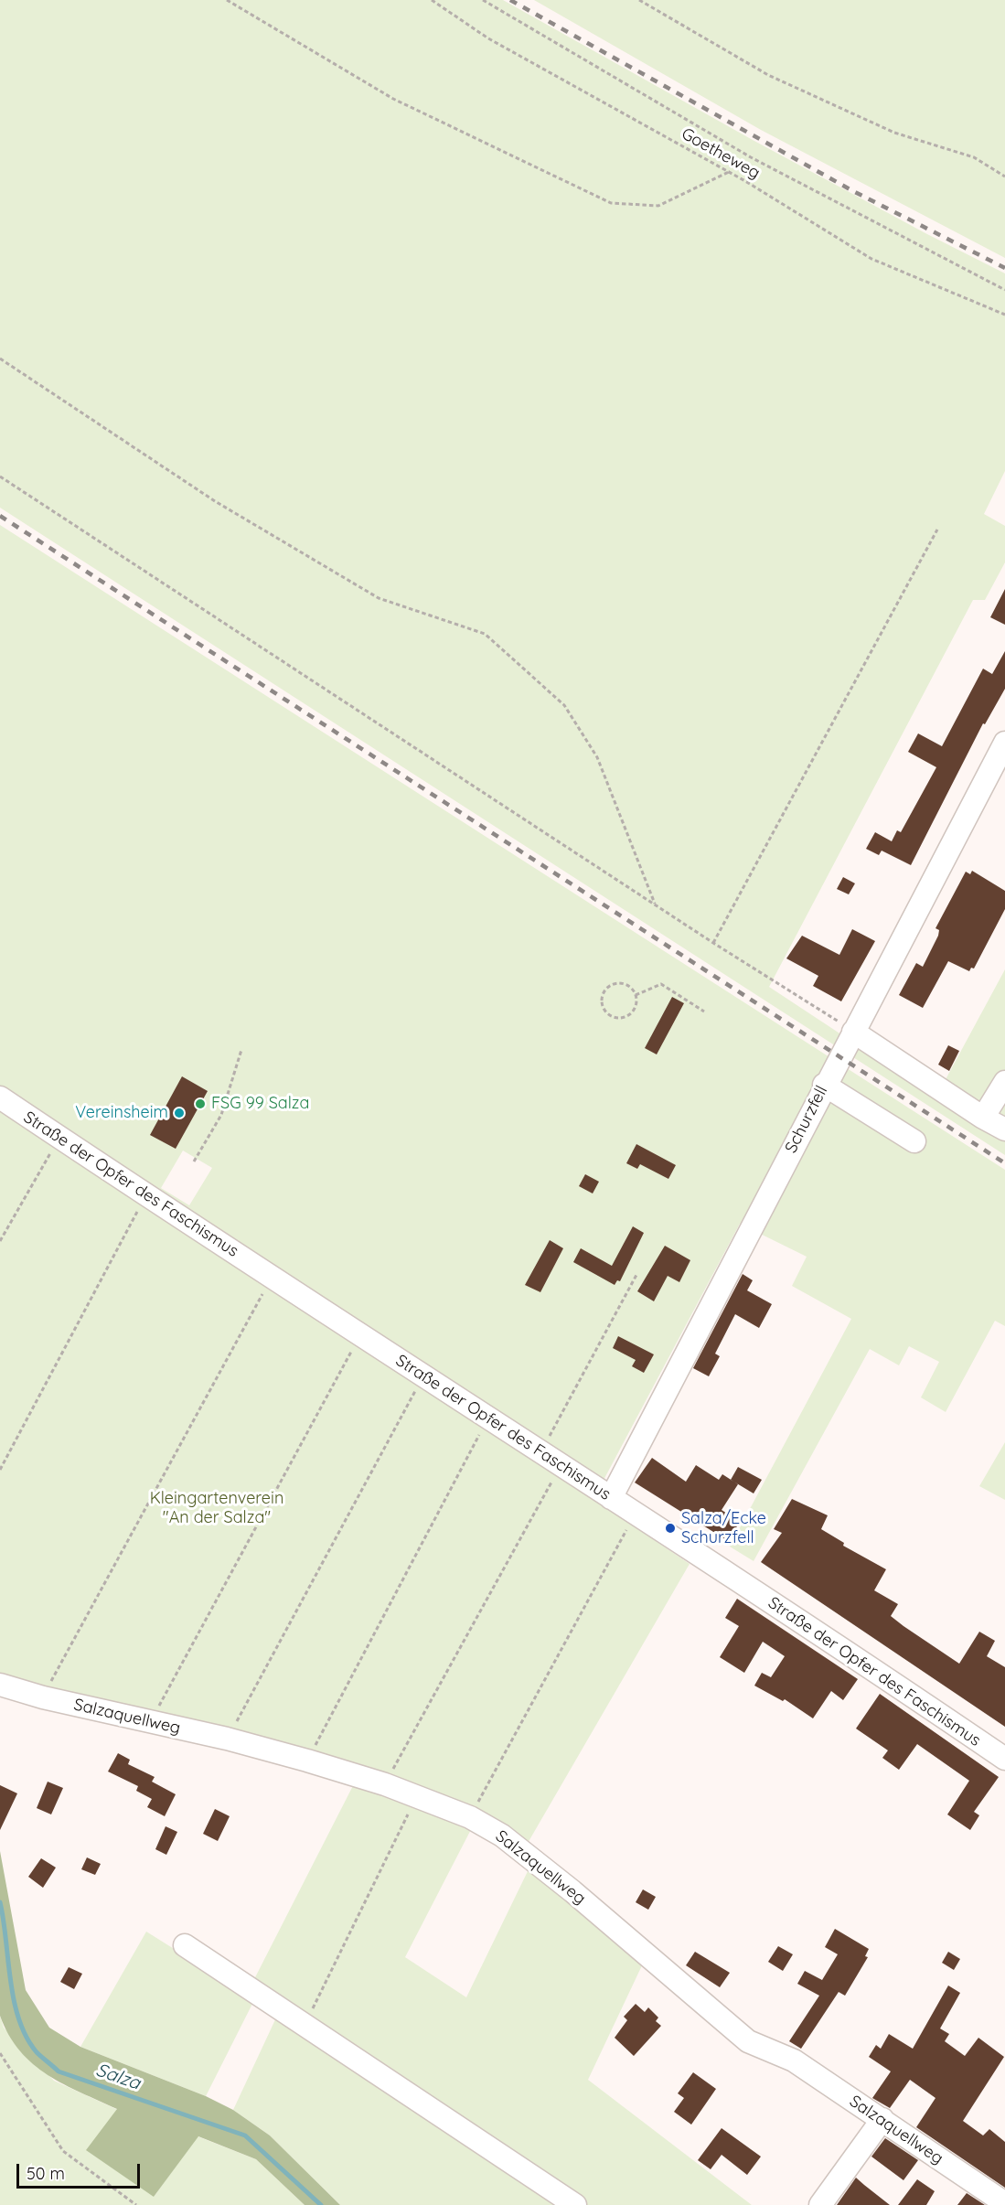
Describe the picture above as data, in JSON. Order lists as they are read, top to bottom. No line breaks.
{"streets":{"street":["Schurzfell","Straße der Opfer des Faschismus","Salzaquellweg"],"path":["Goetheweg"]},"crossings":[["Schurzfell","Straße der Opfer des Faschismus"]],"water":["Salza"],"parks":["Kleingartenverein \"An der Salza\""],"places":["FSG 99 Salza","Vereinsheim","Salza/Ecke Schurzfell"],"scale_bar":"50 m"}
